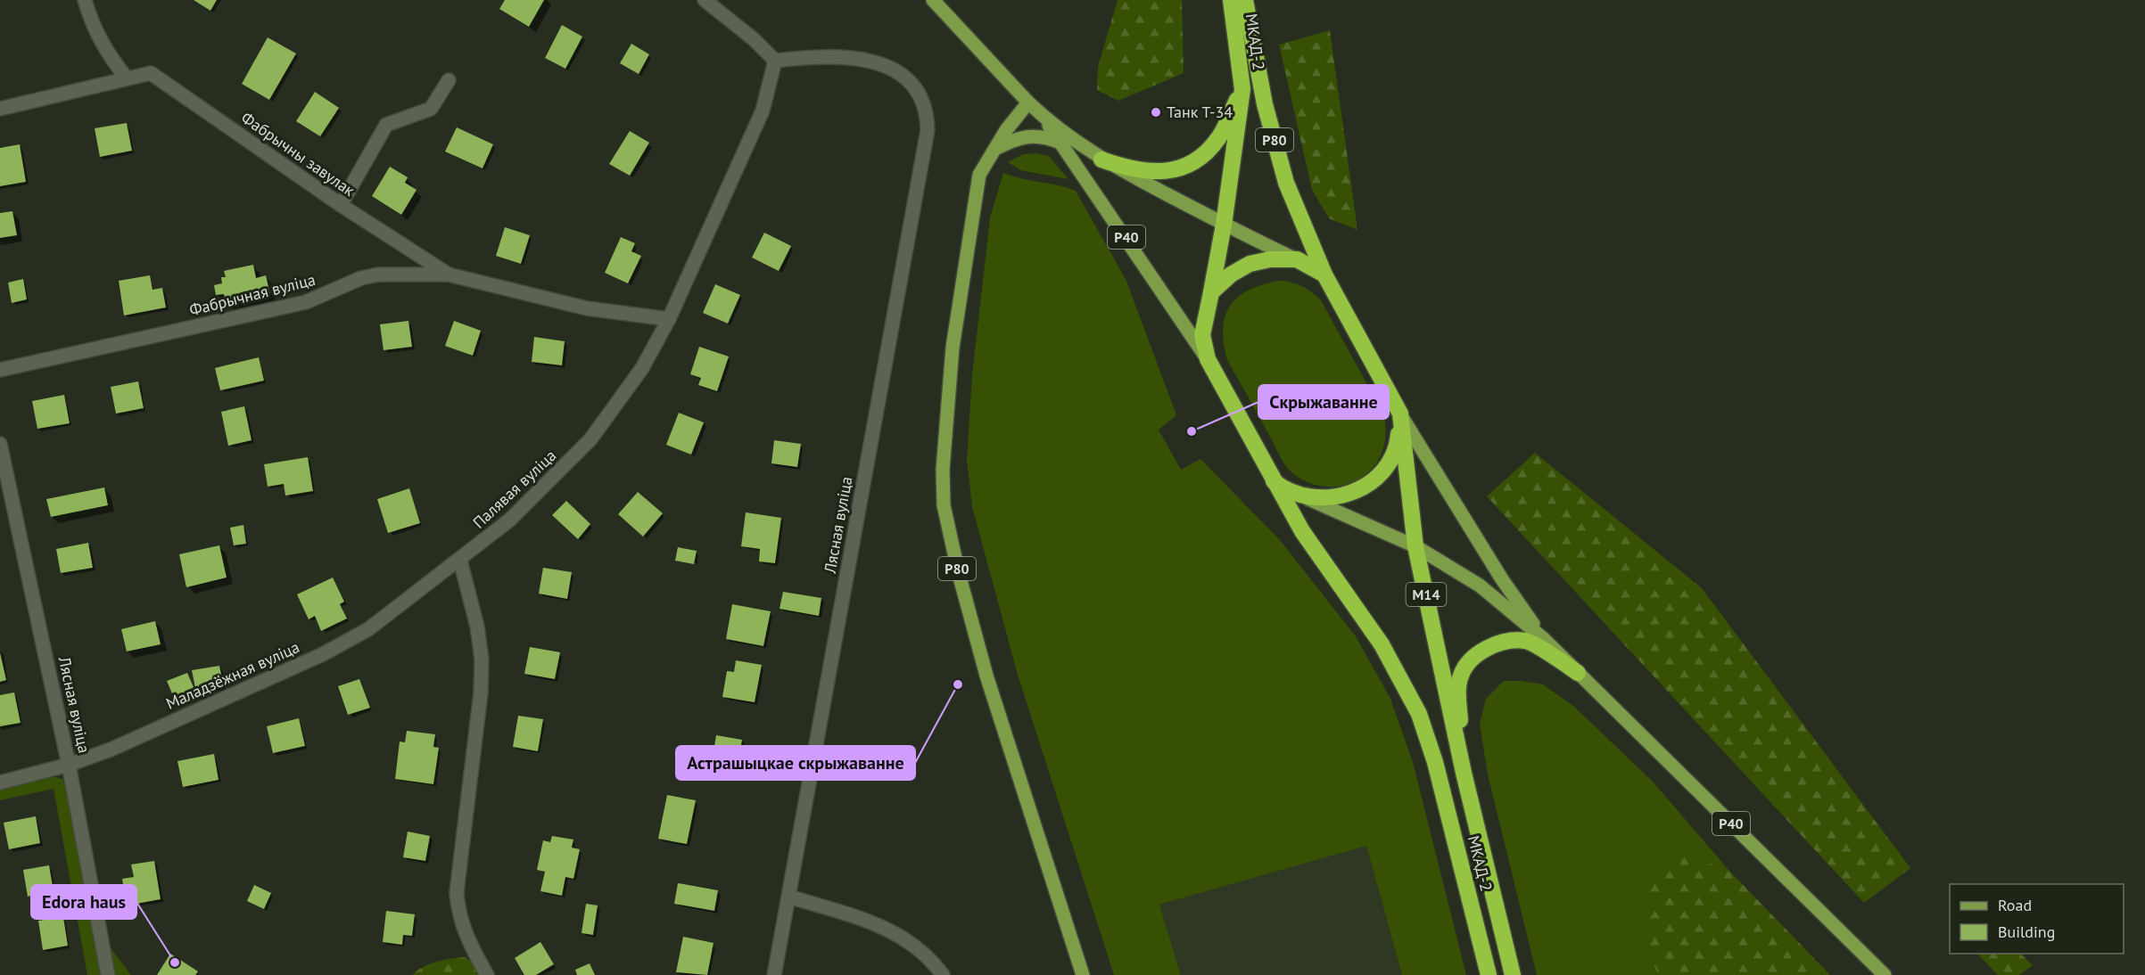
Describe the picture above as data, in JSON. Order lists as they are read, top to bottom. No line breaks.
{"streets":{"highway":["МКАД-2","Р80","Р40","М14"],"street":["Фабрычны завулак","Фабрычная вуліца","Палявая вуліца","Лясная вуліца","Маладзёжная вуліца"]},"crossings":[["МКАД-2","Р80"],["МКАД-2","Р40"],["Р80","Р40"],["Р80","М14"],["Фабрычны завулак","Фабрычная вуліца"],["Р40","М14"],["Фабрычная вуліца","Палявая вуліца"],["Палявая вуліца","Лясная вуліца"],["Палявая вуліца","Маладзёжная вуліца"],["Лясная вуліца","Маладзёжная вуліца"]],"places":["Танк Т-34","Скрыжаванне","Астрашыцкае скрыжаванне","Edora haus"],"legend":["Road","Building"]}
